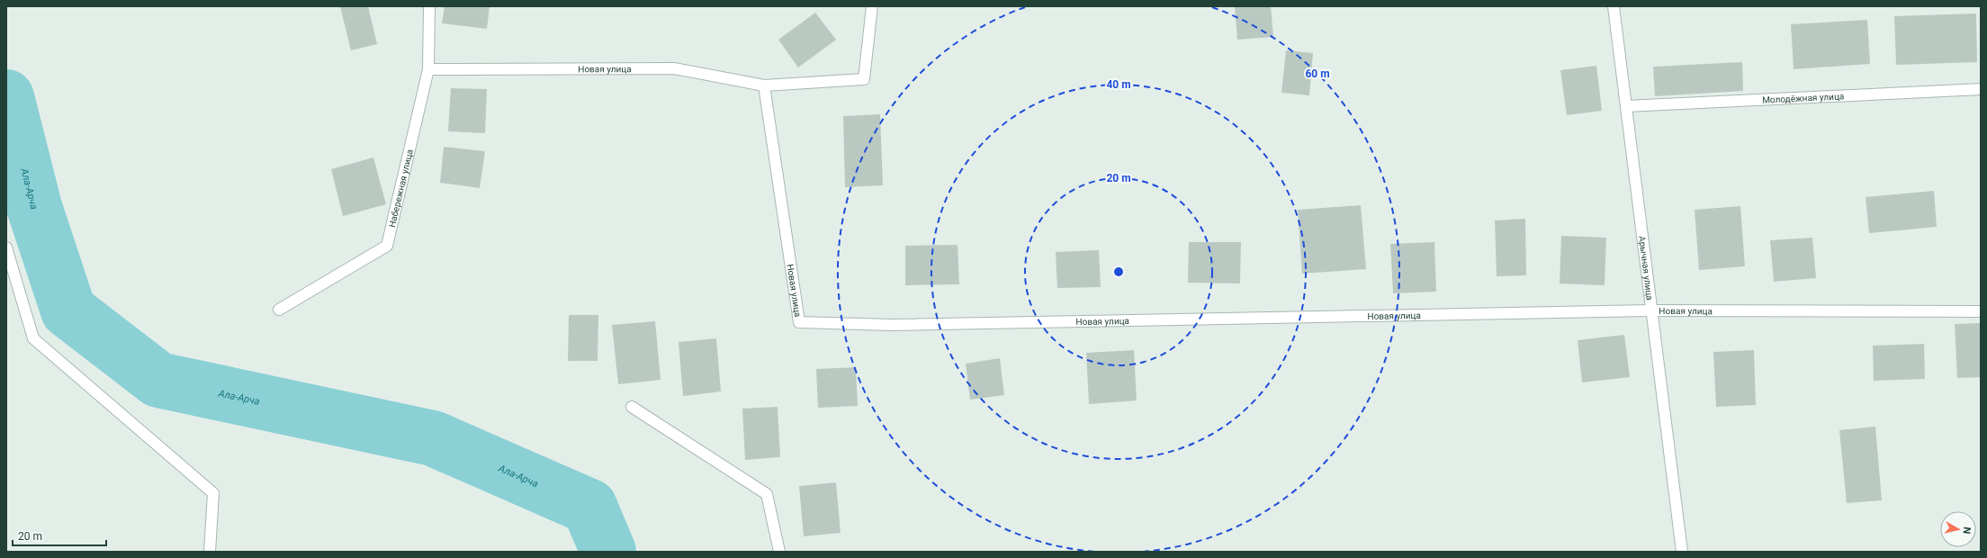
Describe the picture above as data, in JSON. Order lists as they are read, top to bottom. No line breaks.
{"streets":{"street":["Новая улица","Молодёжная улица","Набережная улица","Арычная улица"]},"crossings":[["Новая улица","Набережная улица"],["Новая улица","Арычная улица"],["Молодёжная улица","Арычная улица"]],"water":["Ала-Арча"],"scale_bar":"20 m","north":"right","rings":["60 m","40 m","20 m"]}
